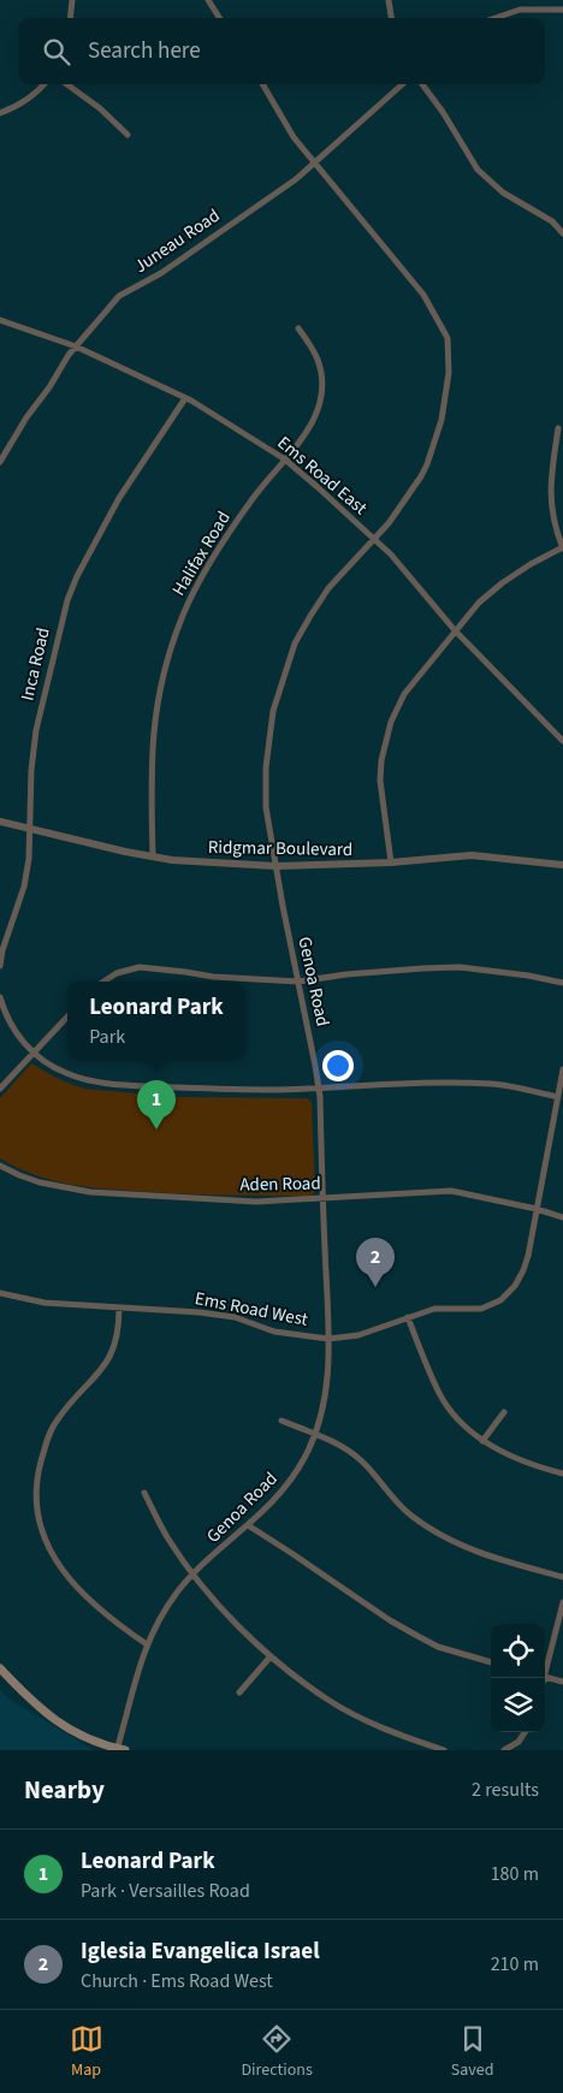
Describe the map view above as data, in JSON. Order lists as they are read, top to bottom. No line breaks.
{"streets":{"street":["Juneau Road","Ems Road East","Halifax Road","Inca Road","Ridgmar Boulevard","Genoa Road","Aden Road","Ems Road West"]},"crossings":[["Juneau Road","Ems Road East"],["Juneau Road","Genoa Road"],["Ems Road East","Halifax Road"],["Ems Road East","Inca Road"],["Ems Road East","Genoa Road"],["Halifax Road","Ridgmar Boulevard"],["Inca Road","Ridgmar Boulevard"],["Ridgmar Boulevard","Genoa Road"],["Genoa Road","Aden Road"],["Genoa Road","Ems Road West"],["Aden Road","Ems Road West"]],"page":{"search":"Search here","popup":["Leonard Park","Park"],"pins":["1","2"],"heading":["Nearby","2 results"],"list":[{"mark":"1","name":"Leonard Park","note":"Park · Versailles Road","value":"180 m"},{"mark":"2","name":"Iglesia Evangelica Israel","note":"Church · Ems Road West","value":"210 m"}],"nav":["Map","Directions","Saved"]}}
